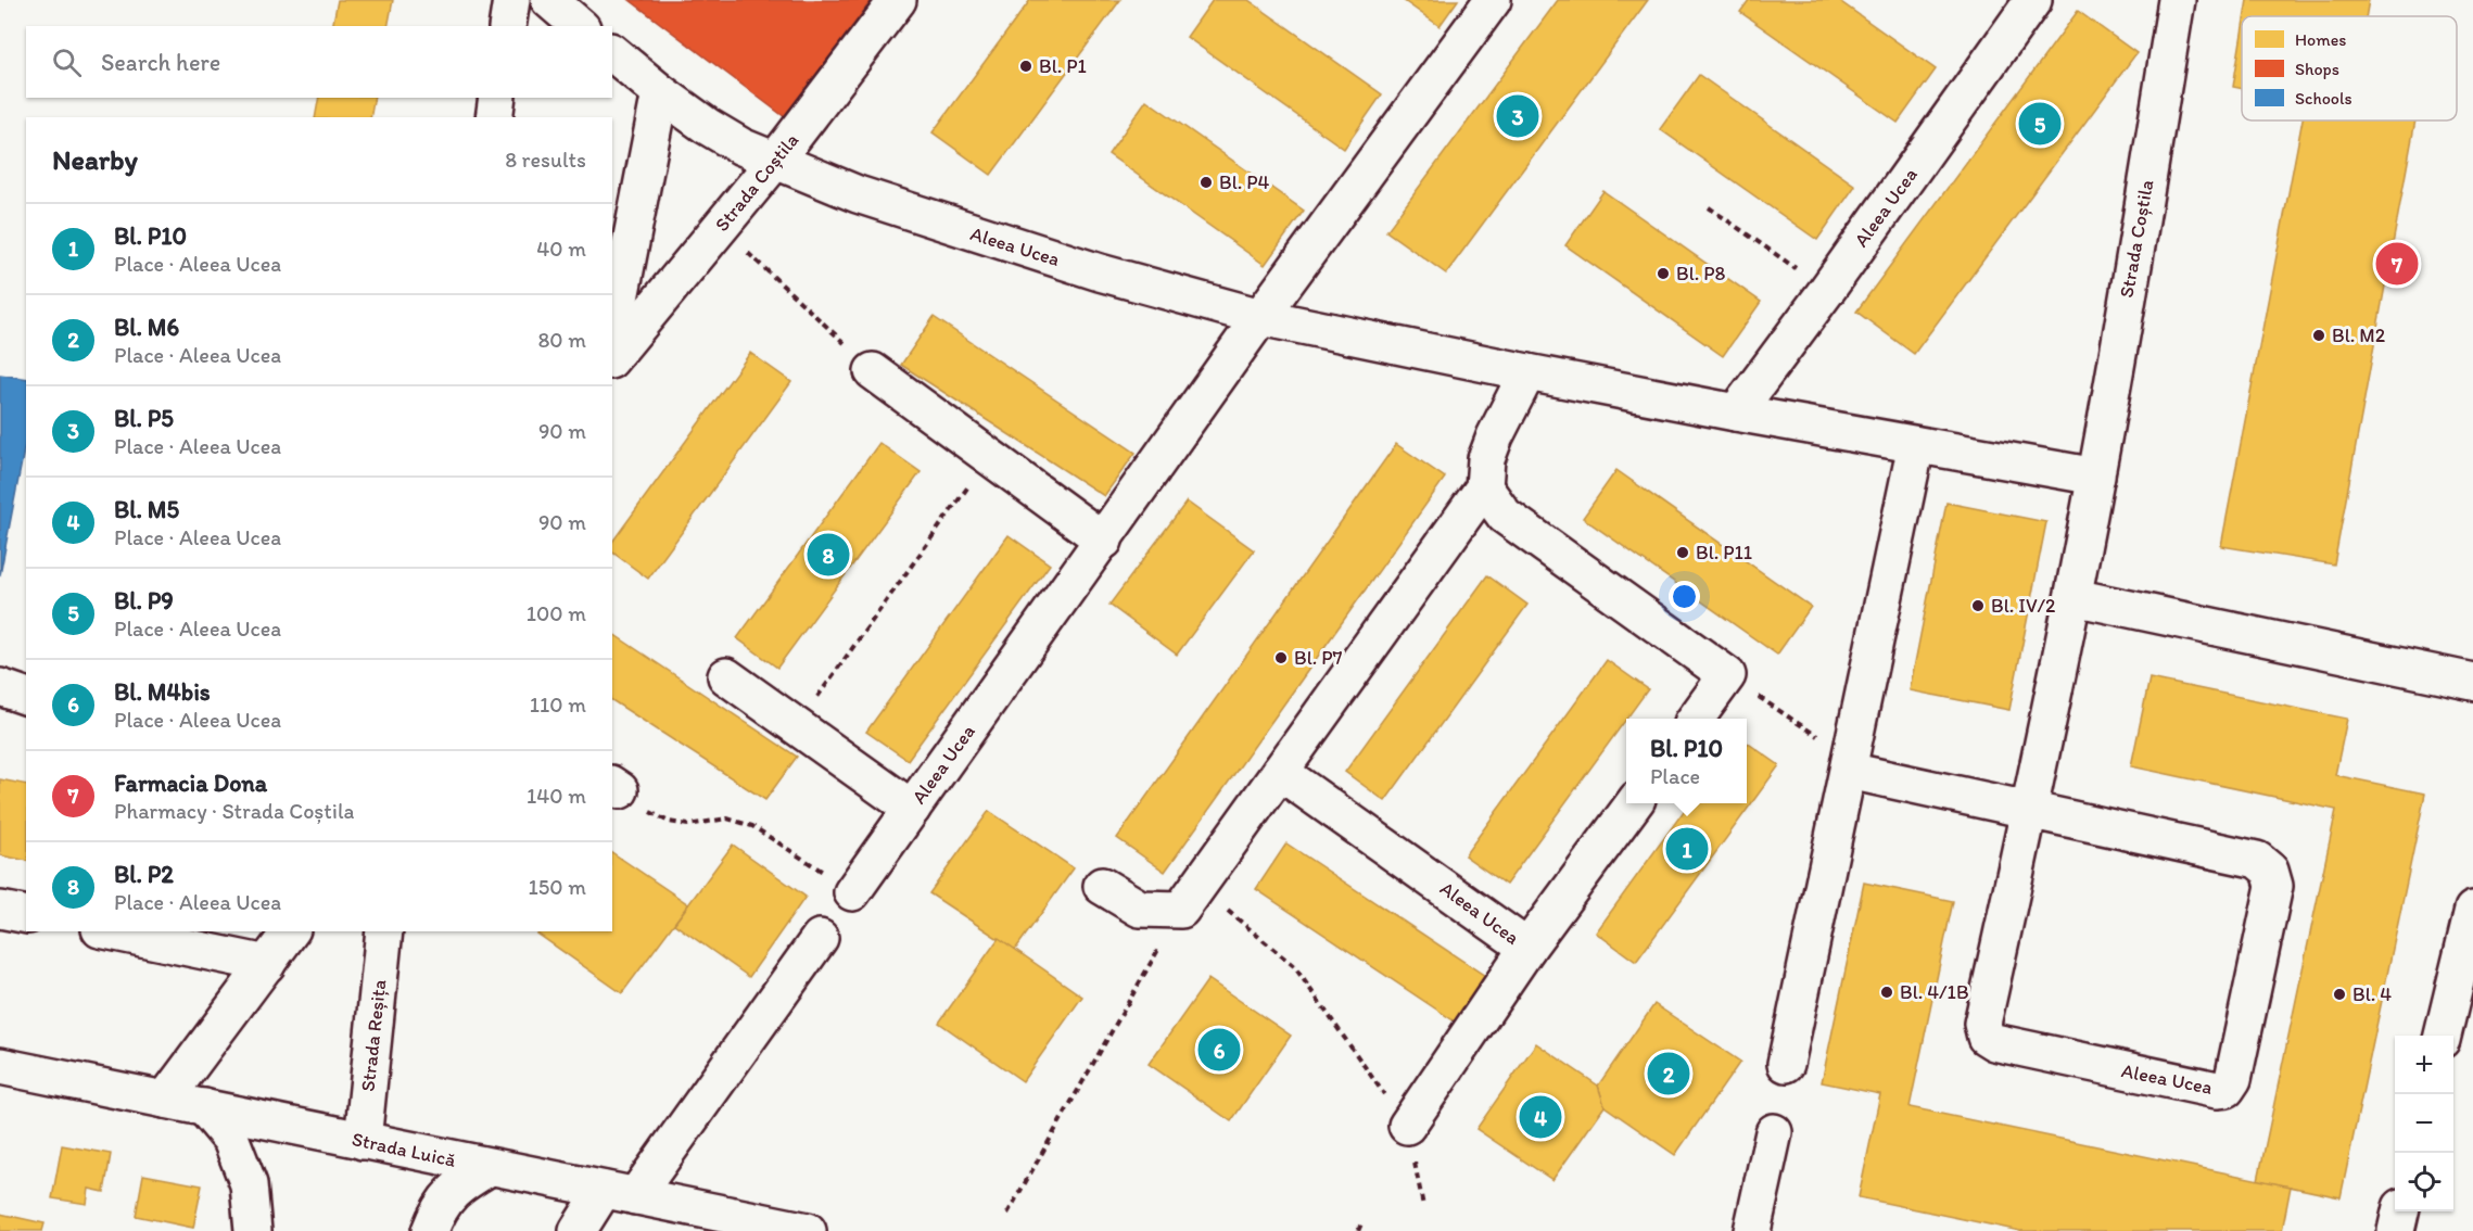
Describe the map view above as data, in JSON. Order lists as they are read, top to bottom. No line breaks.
{"streets":{"street":["Strada Coștila","Aleea Ucea","Strada Reșița","Strada Luică"]},"crossings":[["Strada Coștila","Aleea Ucea"],["Strada Reșița","Strada Luică"]],"places":["Bl. P1","Bl. P4","Bl. P8","Bl. M2","Bl. P11","Bl. IV/2","Bl. P7","Bl. 4/1B","Bl. 4"],"legend":["Homes","Shops","Schools"],"page":{"search":"Search here","pins":["3","5","7","8","1","6","2","4"],"heading":["Nearby","8 results"],"list":[{"mark":"1","name":"Bl. P10","note":"Place · Aleea Ucea","value":"40 m"},{"mark":"2","name":"Bl. M6","note":"Place · Aleea Ucea","value":"80 m"},{"mark":"3","name":"Bl. P5","note":"Place · Aleea Ucea","value":"90 m"},{"mark":"4","name":"Bl. M5","note":"Place · Aleea Ucea","value":"90 m"},{"mark":"5","name":"Bl. P9","note":"Place · Aleea Ucea","value":"100 m"},{"mark":"6","name":"Bl. M4bis","note":"Place · Aleea Ucea","value":"110 m"},{"mark":"7","name":"Farmacia Dona","note":"Pharmacy · Strada Coștila","value":"140 m"},{"mark":"8","name":"Bl. P2","note":"Place · Aleea Ucea","value":"150 m"}],"popup":["Bl. P10","Place"],"map_buttons":["+","−"]}}
